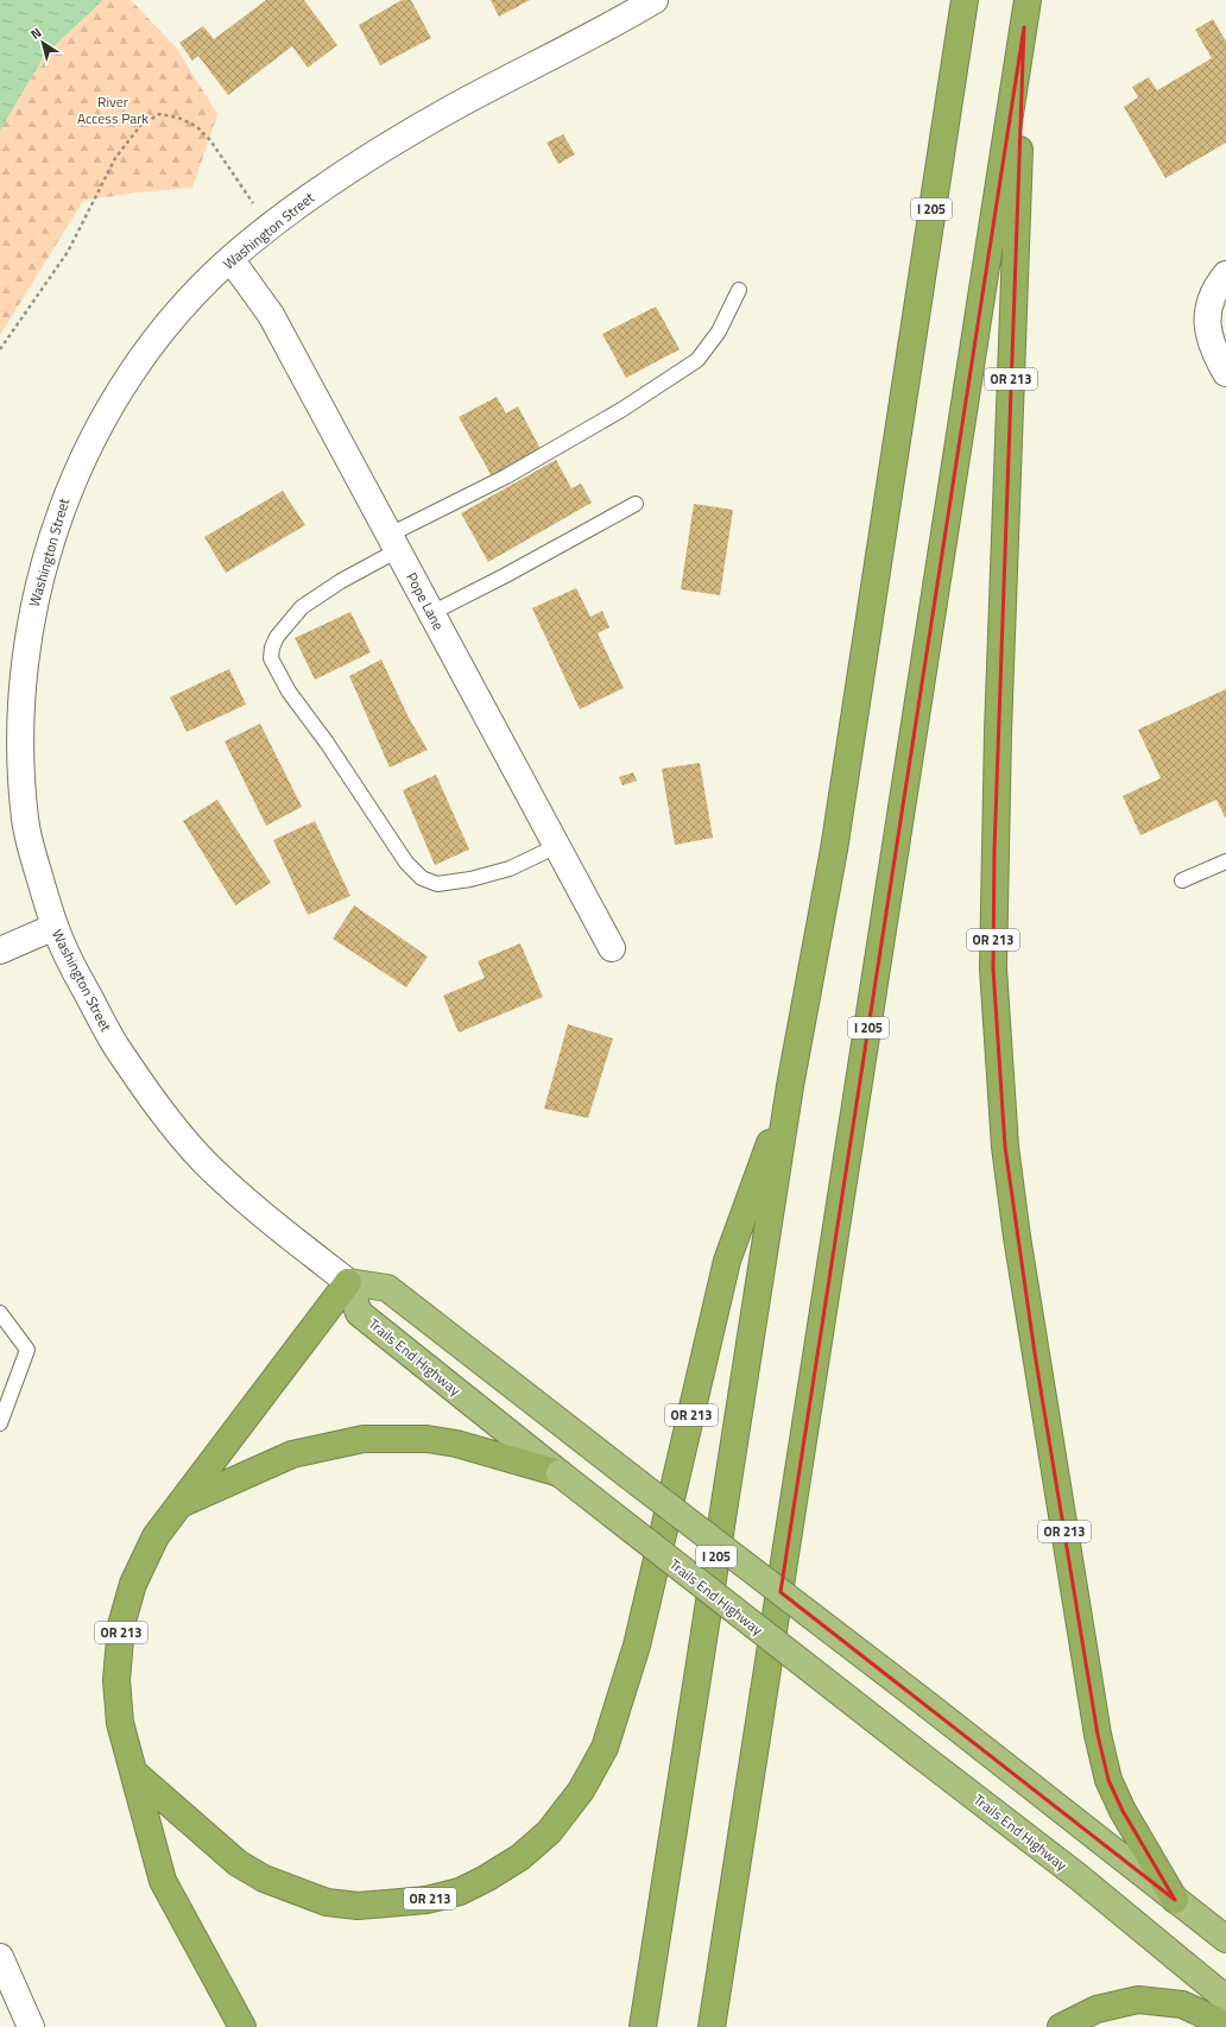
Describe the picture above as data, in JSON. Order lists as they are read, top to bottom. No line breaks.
{"streets":{"highway":["I 205","OR 213","Trails End Highway"],"street":["Washington Street","Pope Lane"]},"crossings":[["I 205","OR 213"],["Washington Street","Pope Lane"],["Washington Street","Trails End Highway"],["OR 213","Trails End Highway"]],"parks":["River Access Park"],"north":"top left"}
